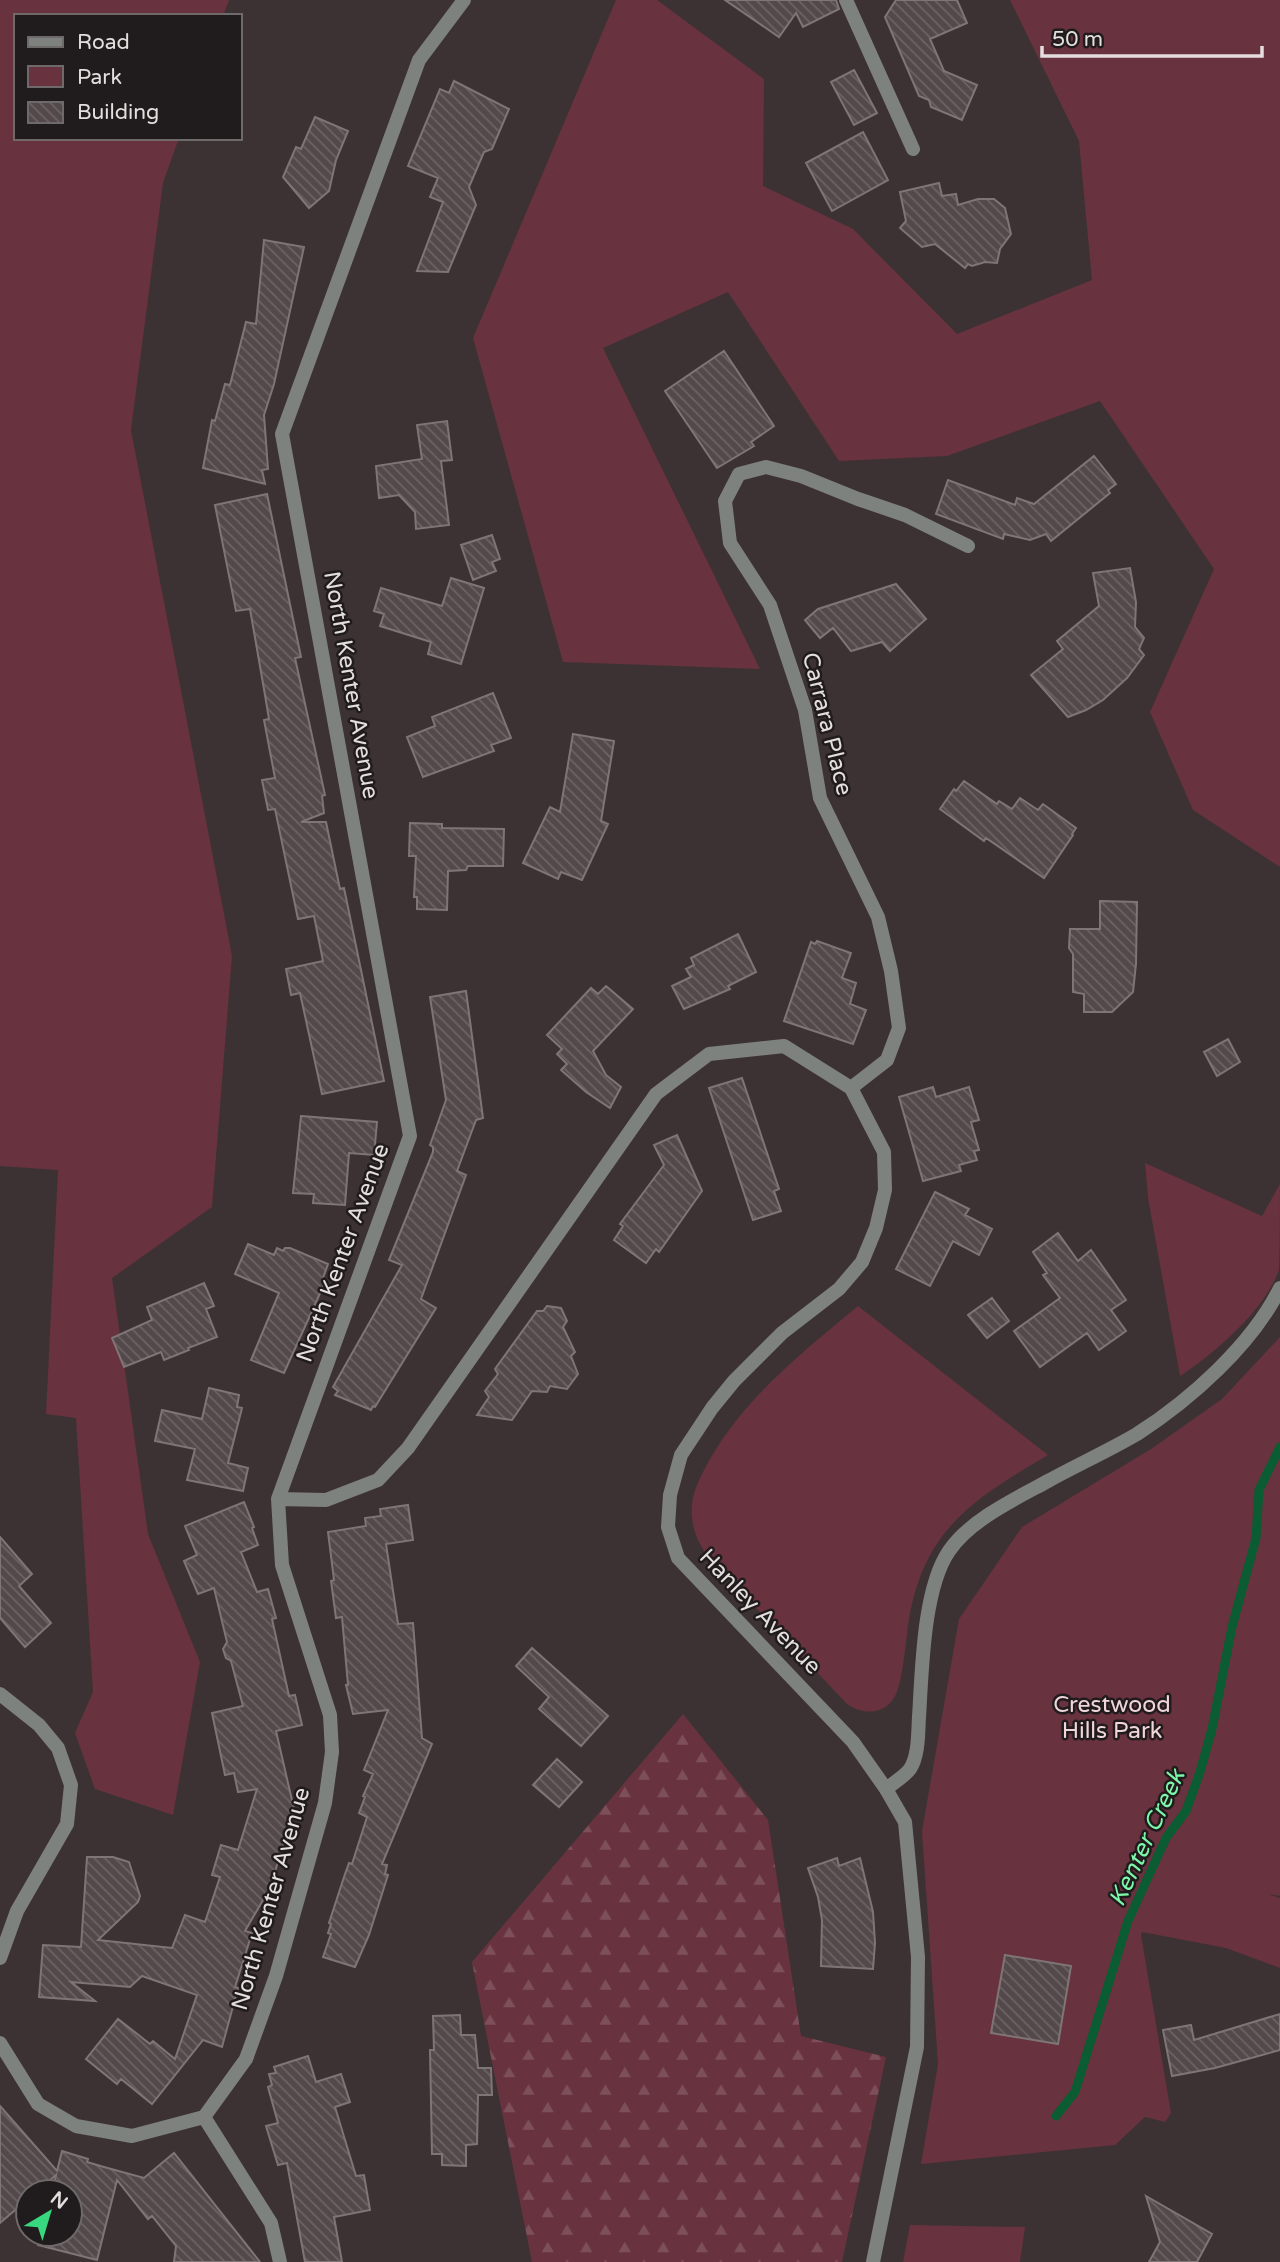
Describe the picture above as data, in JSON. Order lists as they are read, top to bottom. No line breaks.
{"streets":{"street":["North Kenter Avenue","Carrara Place","Hanley Avenue"]},"crossings":[["Carrara Place","Hanley Avenue"]],"water":["Kenter Creek"],"parks":["Crestwood Hills Park"],"legend":["Road","Park","Building"],"scale_bar":"50 m","north":"top right"}
